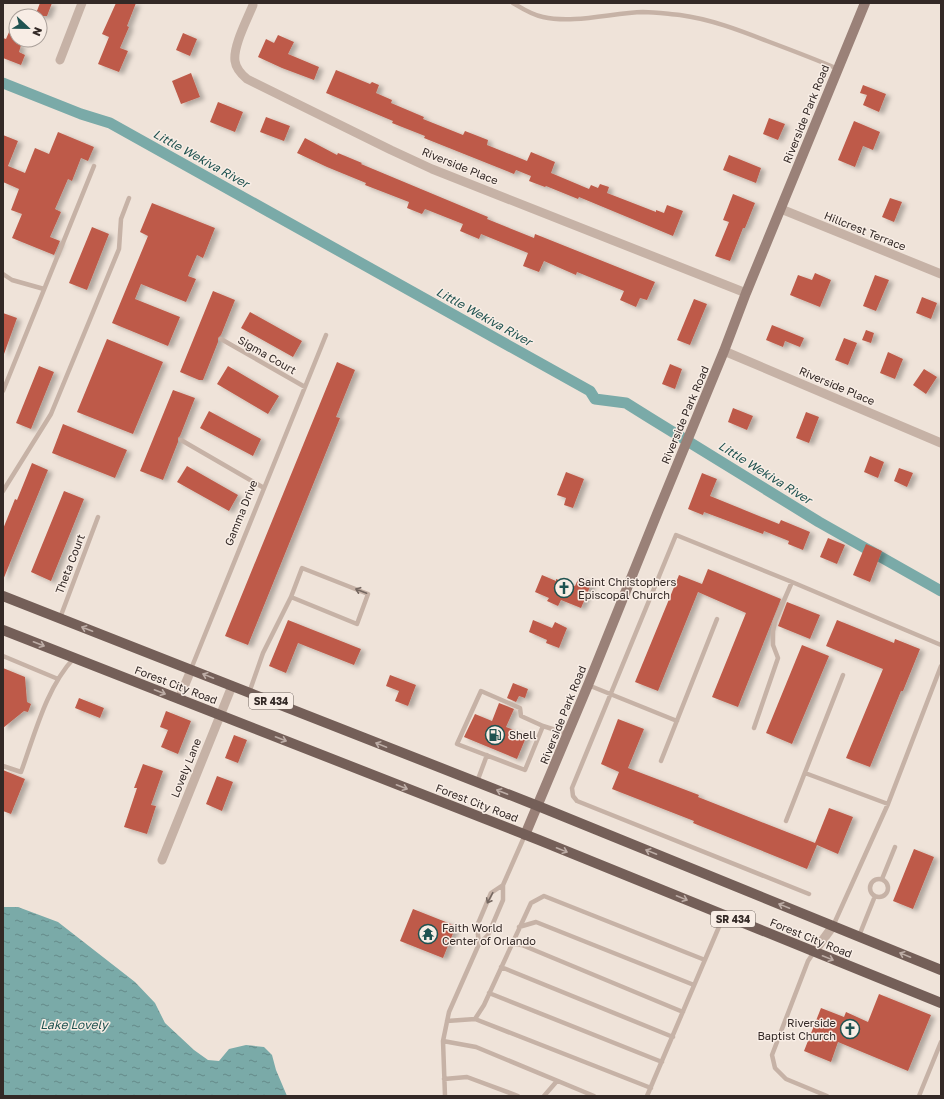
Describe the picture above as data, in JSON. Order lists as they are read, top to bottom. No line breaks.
{"streets":{"main road":["Forest City Road","SR 434"],"street":["Riverside Park Road","Riverside Place","Hillcrest Terrace","Gamma Drive","Lovely Lane"],"lane":["Sigma Court","Theta Court"]},"crossings":[["Riverside Park Road","Riverside Place"],["Riverside Park Road","Hillcrest Terrace"],["Riverside Park Road","Forest City Road"],["Sigma Court","Gamma Drive"],["Gamma Drive","Forest City Road"],["Theta Court","Forest City Road"],["Forest City Road","Lovely Lane"]],"water":["Little Wekiva River","Lake Lovely"],"places":{"church":["Saint Christophers Episcopal Church","Riverside Baptist Church"],"fuel station":["Shell"],"temple":["Faith World Center of Orlando"]},"north":"right"}
